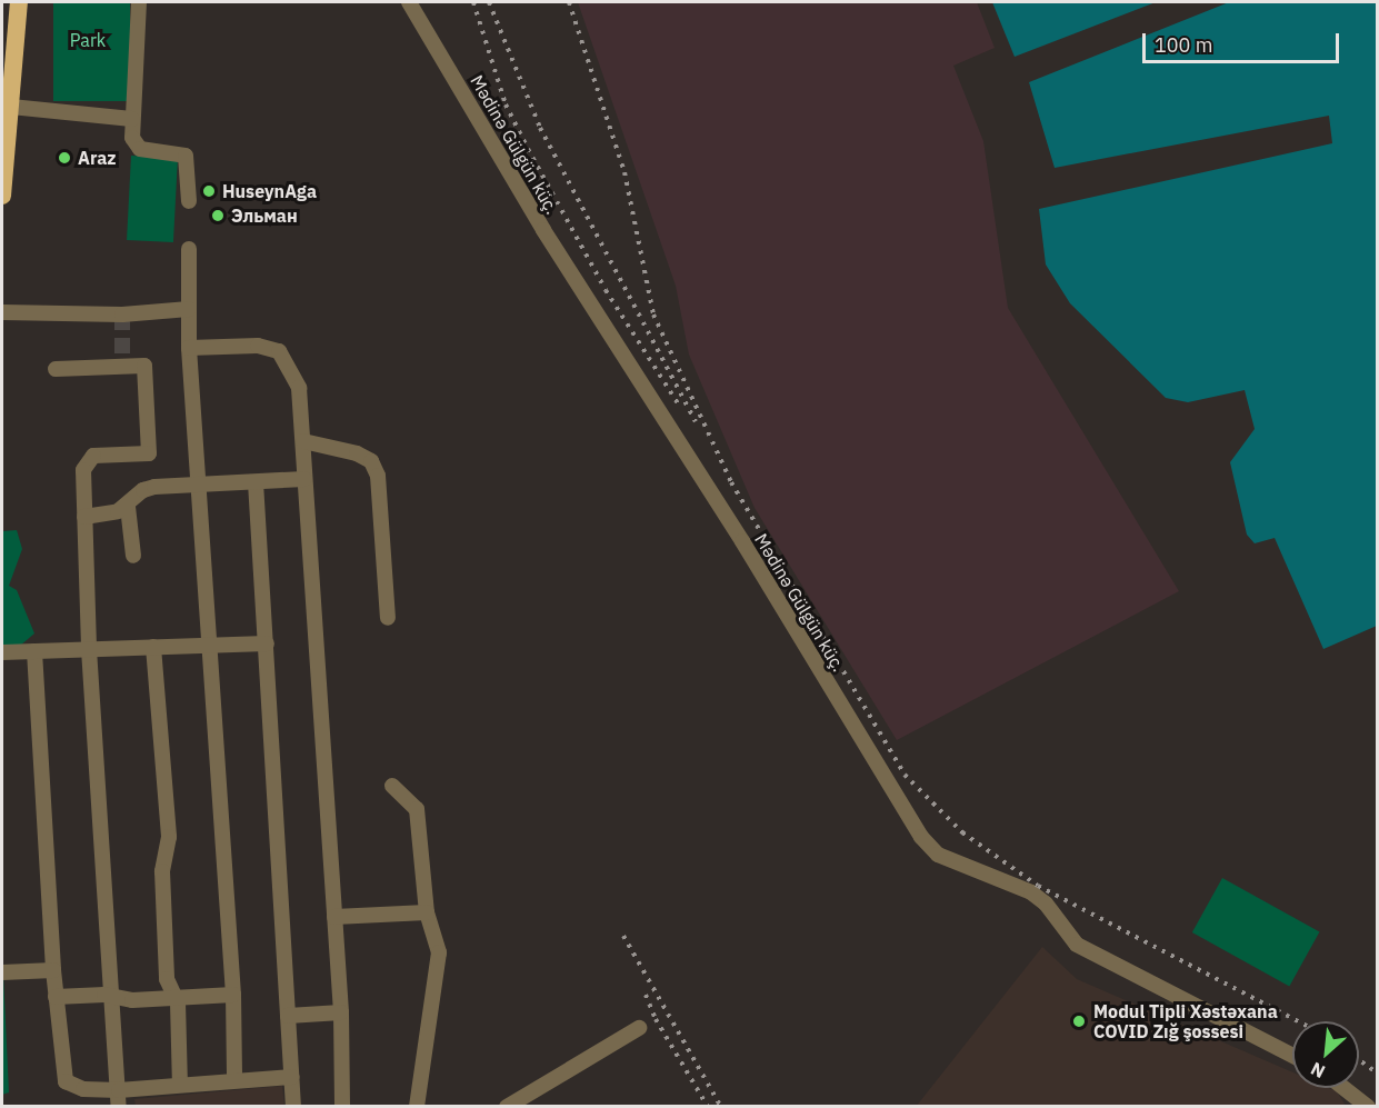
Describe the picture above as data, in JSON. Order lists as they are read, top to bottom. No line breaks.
{"streets":{"street":["Mədinə Gülgün küç."]},"parks":["Park"],"places":["Araz","HuseynAga","Эльман","Modul Tipli Xəstəxana COVID Zığ şossesi"],"scale_bar":"100 m","north":"bottom left"}
